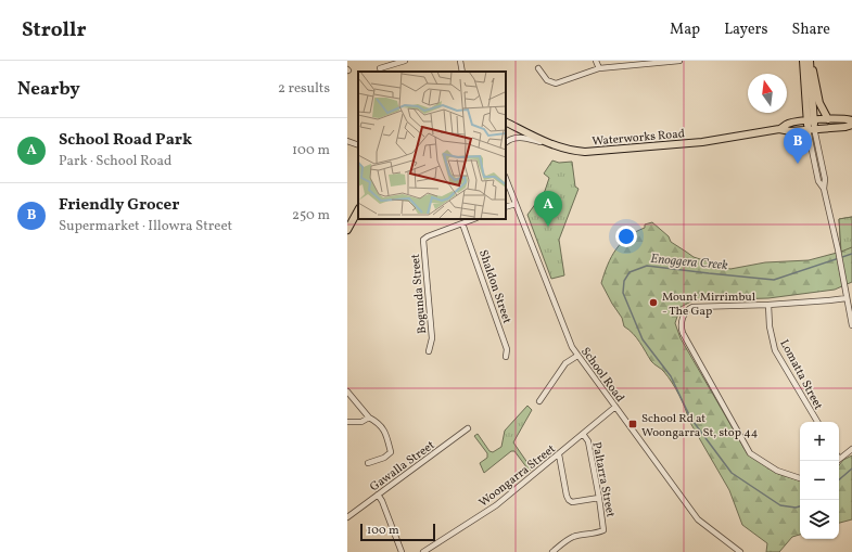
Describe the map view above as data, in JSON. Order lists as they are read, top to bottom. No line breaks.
{"streets":{"main road":["Waterworks Road"],"street":["Shaldon Street","Bogunda Street","School Road","Lomatta Street","Gawalla Street","Woongarra Street","Paltarra Street"]},"crossings":[["Shaldon Street","Bogunda Street"],["School Road","Woongarra Street"],["Woongarra Street","Paltarra Street"]],"water":["Enoggera Creek"],"places":{"other":["Mount Mirrimbul - The Gap"],"transit":["School Rd at Woongarra St, stop 44"]},"scale_bar":"100 m","north":"top","page":{"header":"Strollr","nav":["Map","Layers","Share"],"heading":["Nearby","2 results"],"list":[{"mark":"A","name":"School Road Park","note":"Park · School Road","value":"100 m"},{"mark":"B","name":"Friendly Grocer","note":"Supermarket · Illowra Street","value":"250 m"}],"pins":["B","A"],"map_buttons":["+","−"],"scale":"100 m"}}
